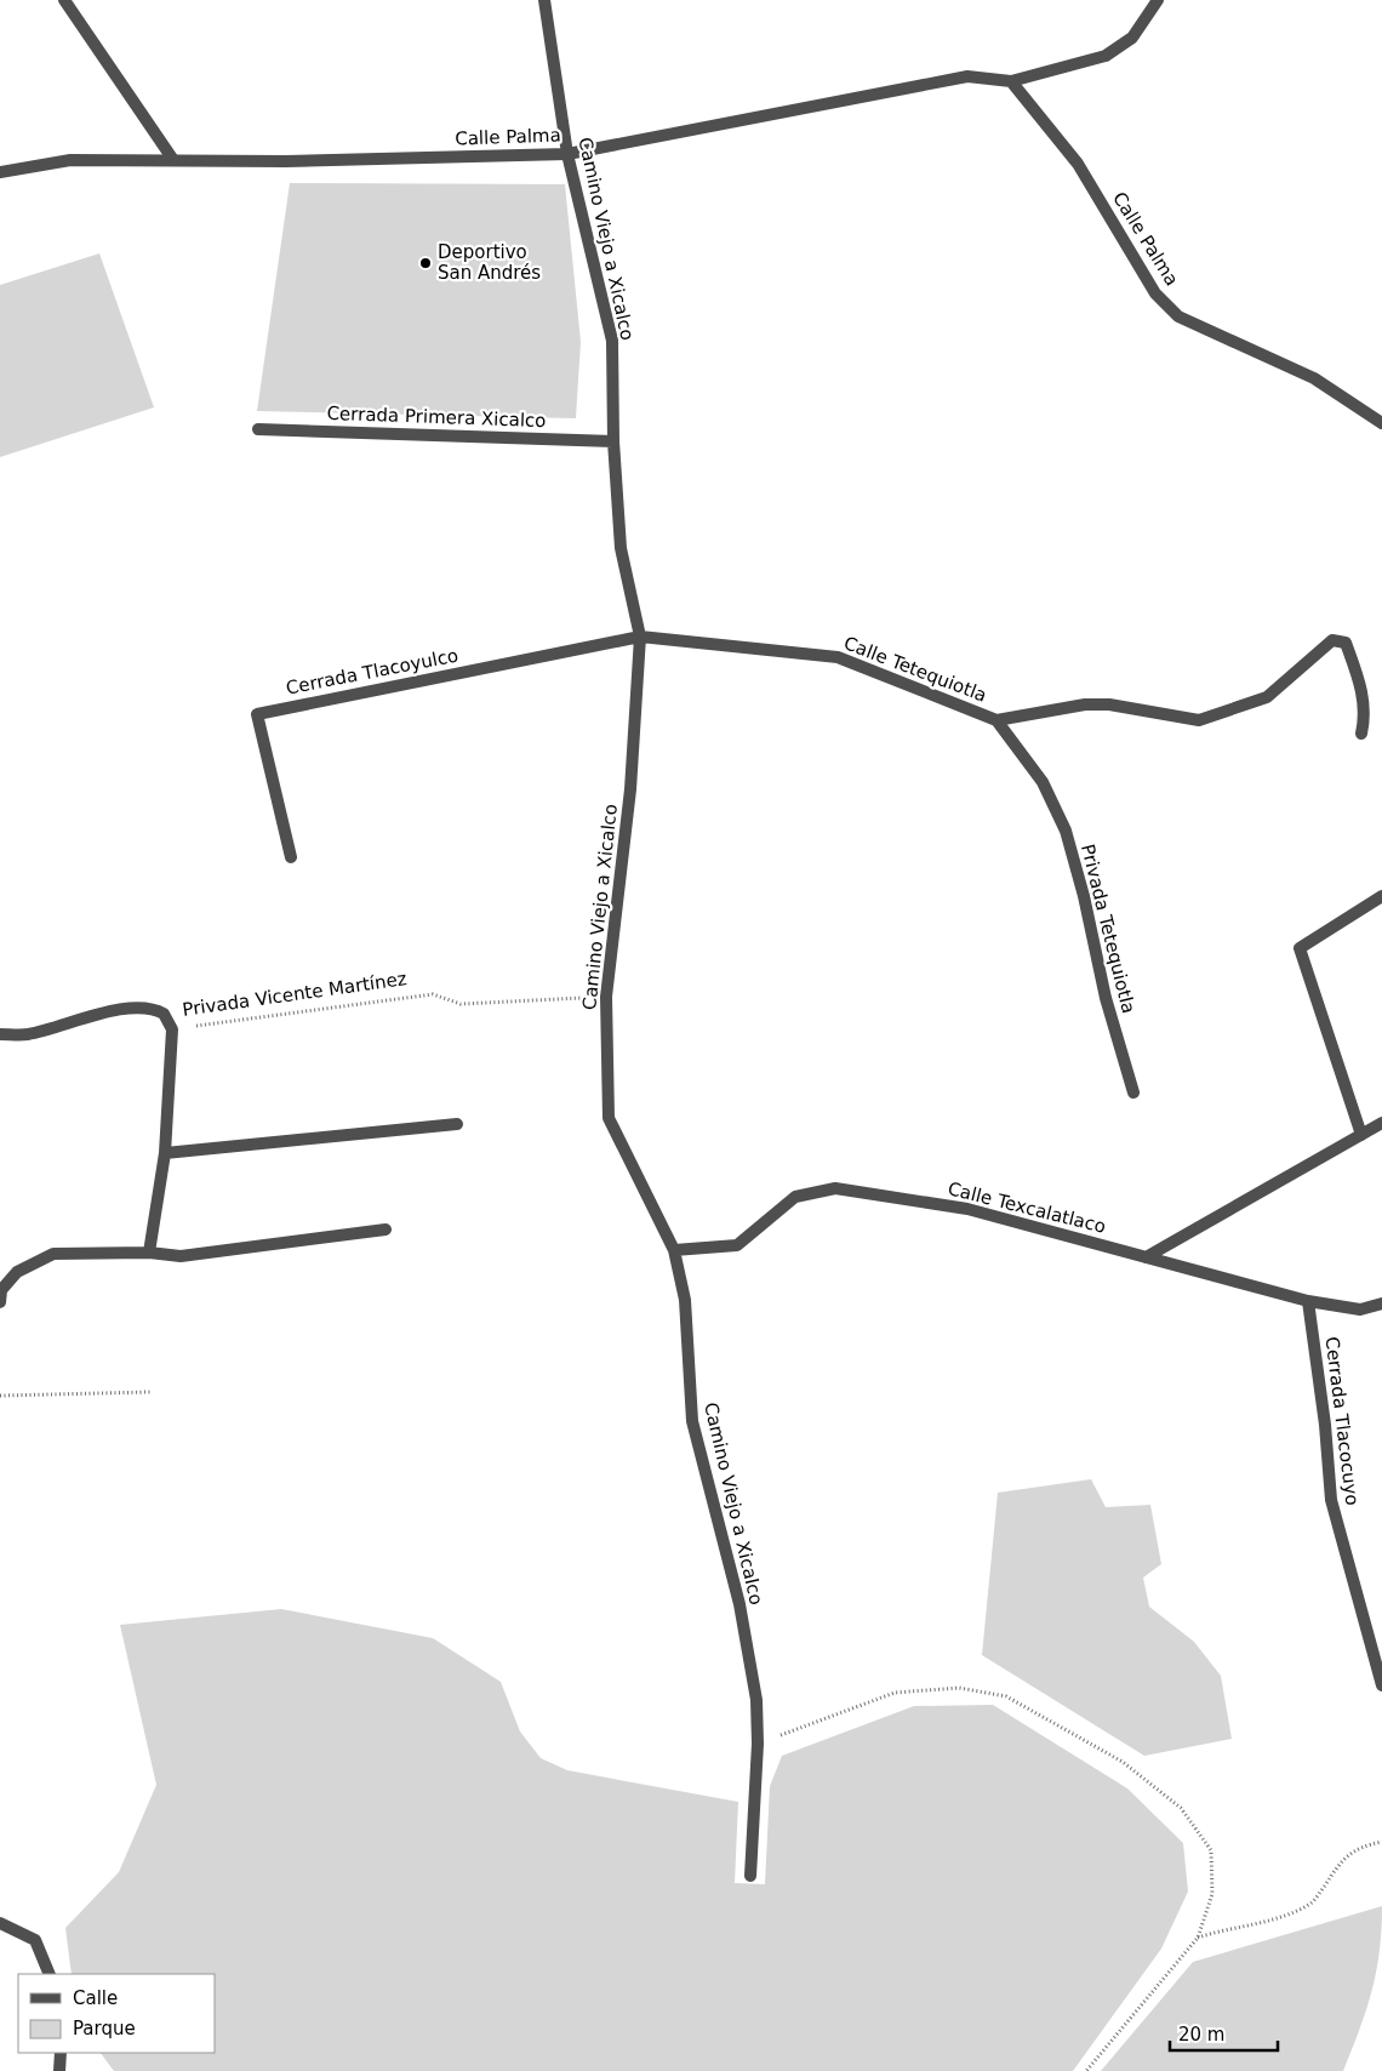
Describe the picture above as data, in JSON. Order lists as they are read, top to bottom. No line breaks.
{"streets":{"street":["Calle Palma","Camino Viejo a Xicalco","Cerrada Primera Xicalco","Calle Tetequiotla","Cerrada Tlacoyulco","Privada Tetequiotla","Privada Vicente Martínez","Calle Texcalatlaco","Cerrada Tlacocuyo"]},"crossings":[["Calle Palma","Camino Viejo a Xicalco"],["Camino Viejo a Xicalco","Cerrada Primera Xicalco"],["Camino Viejo a Xicalco","Calle Tetequiotla"],["Camino Viejo a Xicalco","Cerrada Tlacoyulco"],["Camino Viejo a Xicalco","Privada Vicente Martínez"],["Camino Viejo a Xicalco","Calle Texcalatlaco"],["Calle Tetequiotla","Cerrada Tlacoyulco"],["Calle Tetequiotla","Privada Tetequiotla"],["Calle Texcalatlaco","Cerrada Tlacocuyo"]],"places":["Deportivo San Andrés"],"legend":["Calle","Parque"],"scale_bar":"20 m"}
